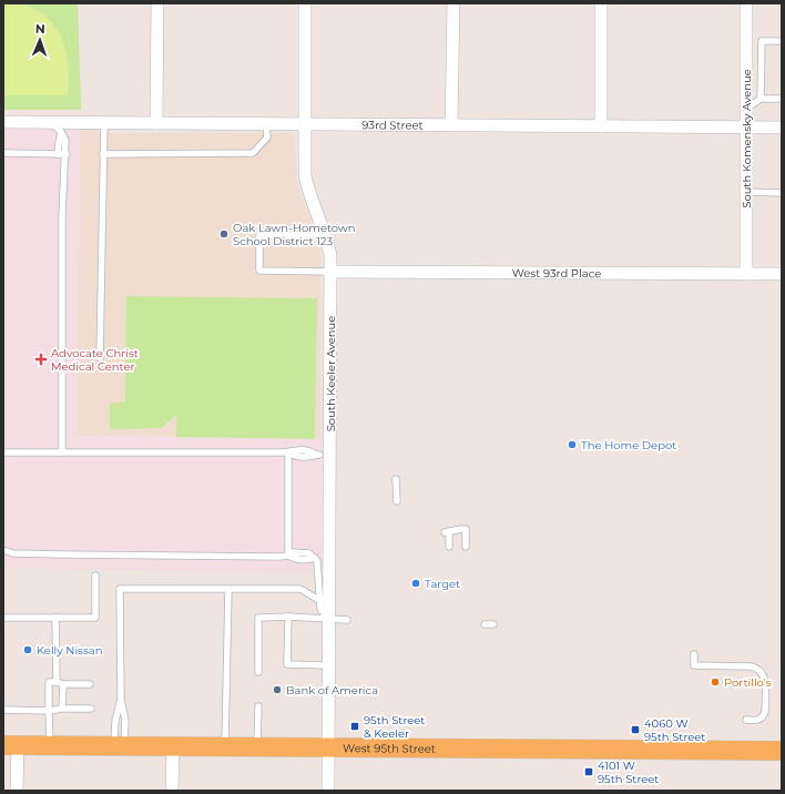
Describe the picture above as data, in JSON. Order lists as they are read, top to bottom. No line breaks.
{"streets":{"main road":["West 95th Street"],"street":["93rd Street","South Komensky Avenue","West 93rd Place","South Keeler Avenue"]},"crossings":[["93rd Street","South Komensky Avenue"],["93rd Street","South Keeler Avenue"],["South Komensky Avenue","West 93rd Place"],["West 93rd Place","South Keeler Avenue"],["South Keeler Avenue","West 95th Street"]],"places":{"other":["Oak Lawn-Hometown School District 123","The Home Depot","Target","Kelly Nissan","Portillo's","Bank of America"],"health":["Advocate Christ Medical Center"],"transit":["95th Street & Keeler","4060 W 95th Street","4101 W 95th Street"]},"north":"top"}
